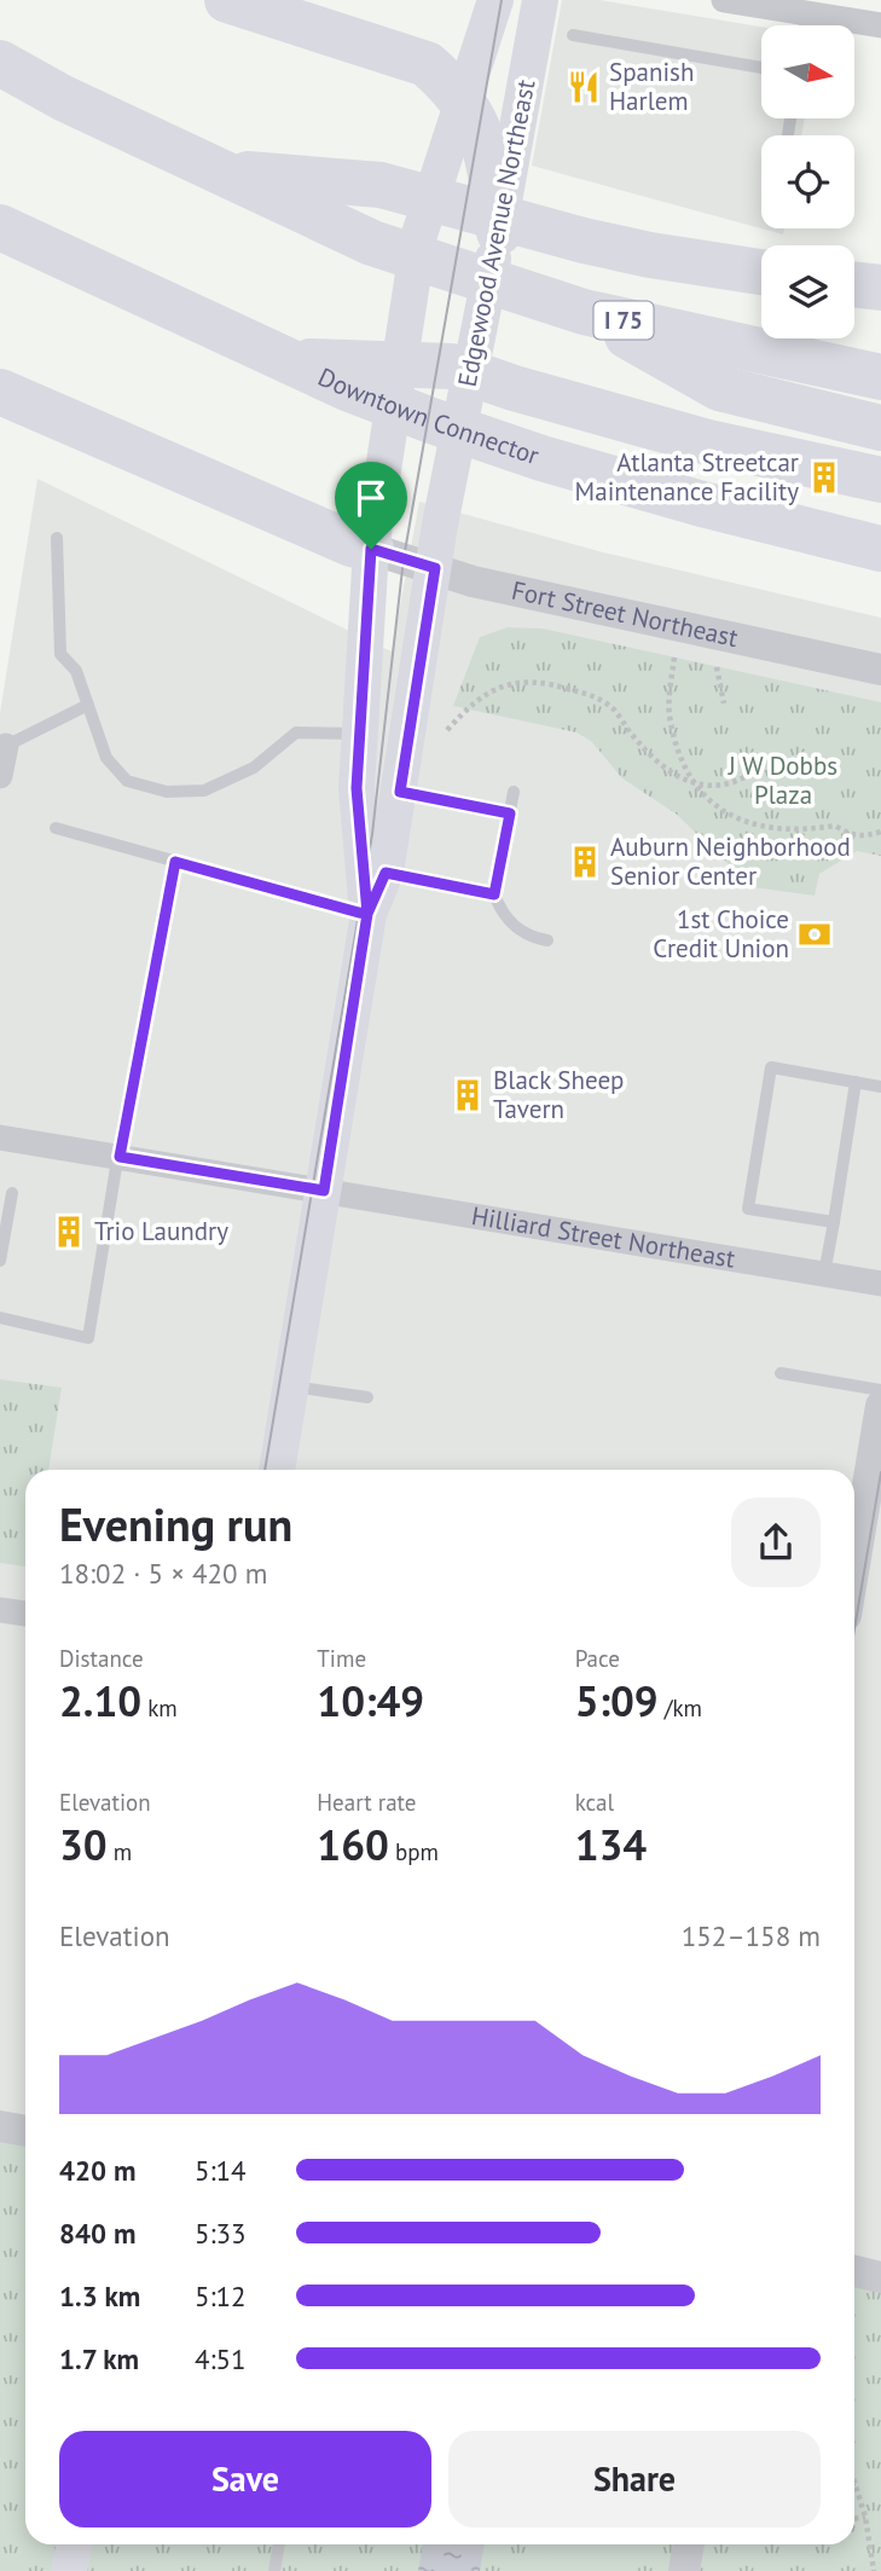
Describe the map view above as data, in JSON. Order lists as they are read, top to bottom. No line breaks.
{"streets":{"highway":["I 75","Downtown Connector"],"main road":["Edgewood Avenue Northeast"],"street":["Fort Street Northeast","Hilliard Street Northeast"]},"crossings":[["Edgewood Avenue Northeast","Fort Street Northeast"],["Edgewood Avenue Northeast","Hilliard Street Northeast"]],"parks":["J W Dobbs Plaza"],"places":{"restaurant":["Spanish Harlem"],"building":["Atlanta Streetcar Maintenance Facility","Auburn Neighborhood Senior Center","Black Sheep Tavern","Trio Laundry"],"bank":["1st Choice Credit Union"]},"north":"right","page":{"heading":["Evening run","18:02 · 5 × 420 m"],"stats":[["Distance","2.10 km"],["Time","10:49"],["Pace","5:09 /km"],["Elevation","30 m"],["Heart rate","160 bpm"],["kcal","134"]],"chart":["Elevation","152–158 m"],"list":[{"name":"420 m","note":"5:14"},{"name":"840 m","note":"5:33"},{"name":"1.3 km","note":"5:12"},{"name":"1.7 km","note":"4:51"}],"buttons":["Save","Share"]}}
